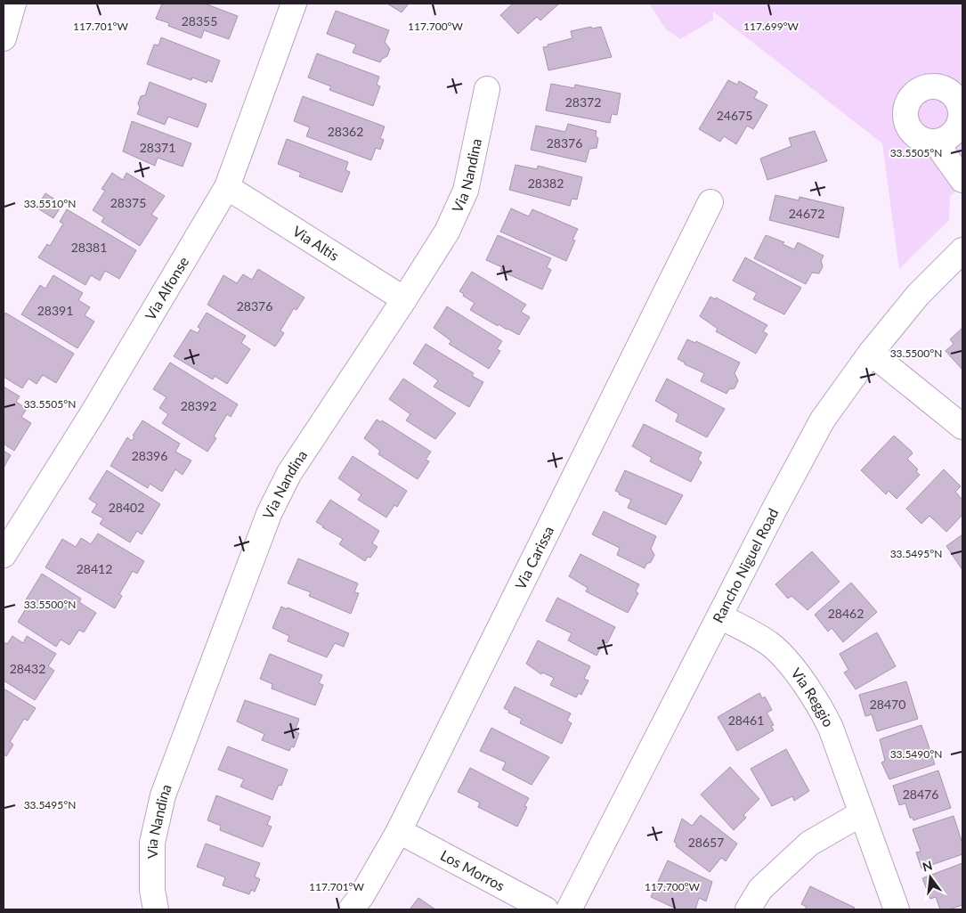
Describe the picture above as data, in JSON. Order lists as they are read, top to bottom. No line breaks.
{"streets":{"street":["Via Nandina","Via Altis","Via Alfonse","Via Carissa","Rancho Niguel Road","Via Reggio","Los Morros"]},"crossings":[["Via Nandina","Via Altis"],["Via Altis","Via Alfonse"],["Via Carissa","Los Morros"],["Rancho Niguel Road","Via Reggio"]],"house_numbers":["28355","28372","24675","28362","28376","28371","28382","28375","24672","28381","28376","28391","28392","28396","28402","28412","28462","28432","28470","28461","28476","28657"],"north":"top","coordinates":["117.701°W","117.700°W","117.699°W","33.5505°N","33.5510°N","33.5500°N","33.5495°N","33.5490°N"]}
